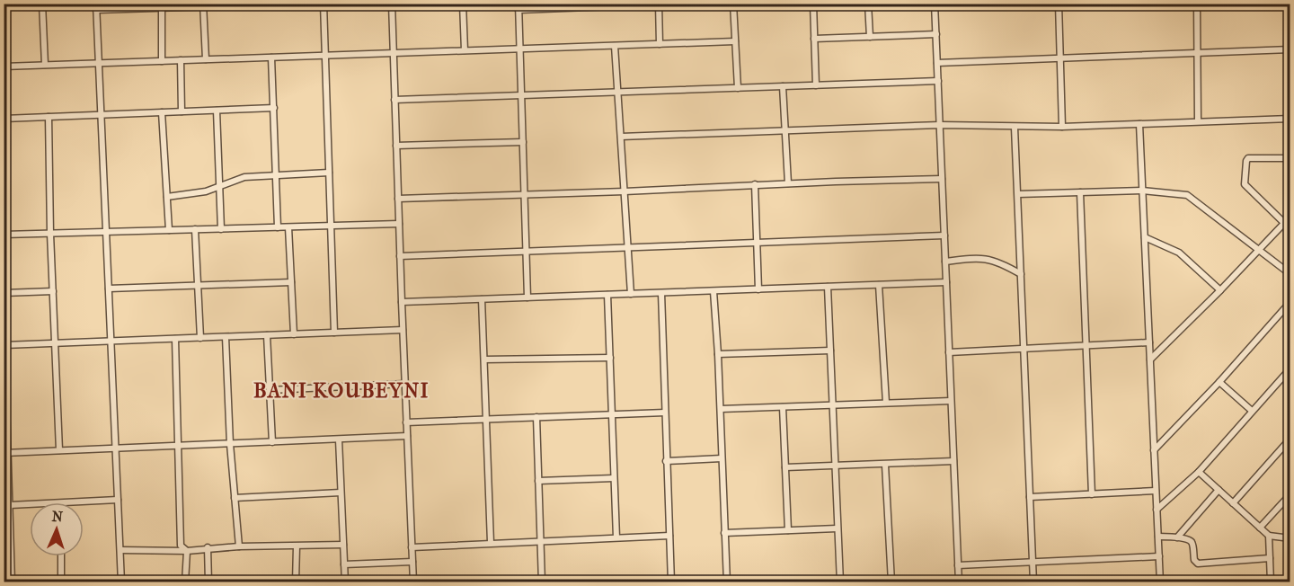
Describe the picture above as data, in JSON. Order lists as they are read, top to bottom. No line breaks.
{"districts":["BANI KOUBEYNI"],"north":"top"}
